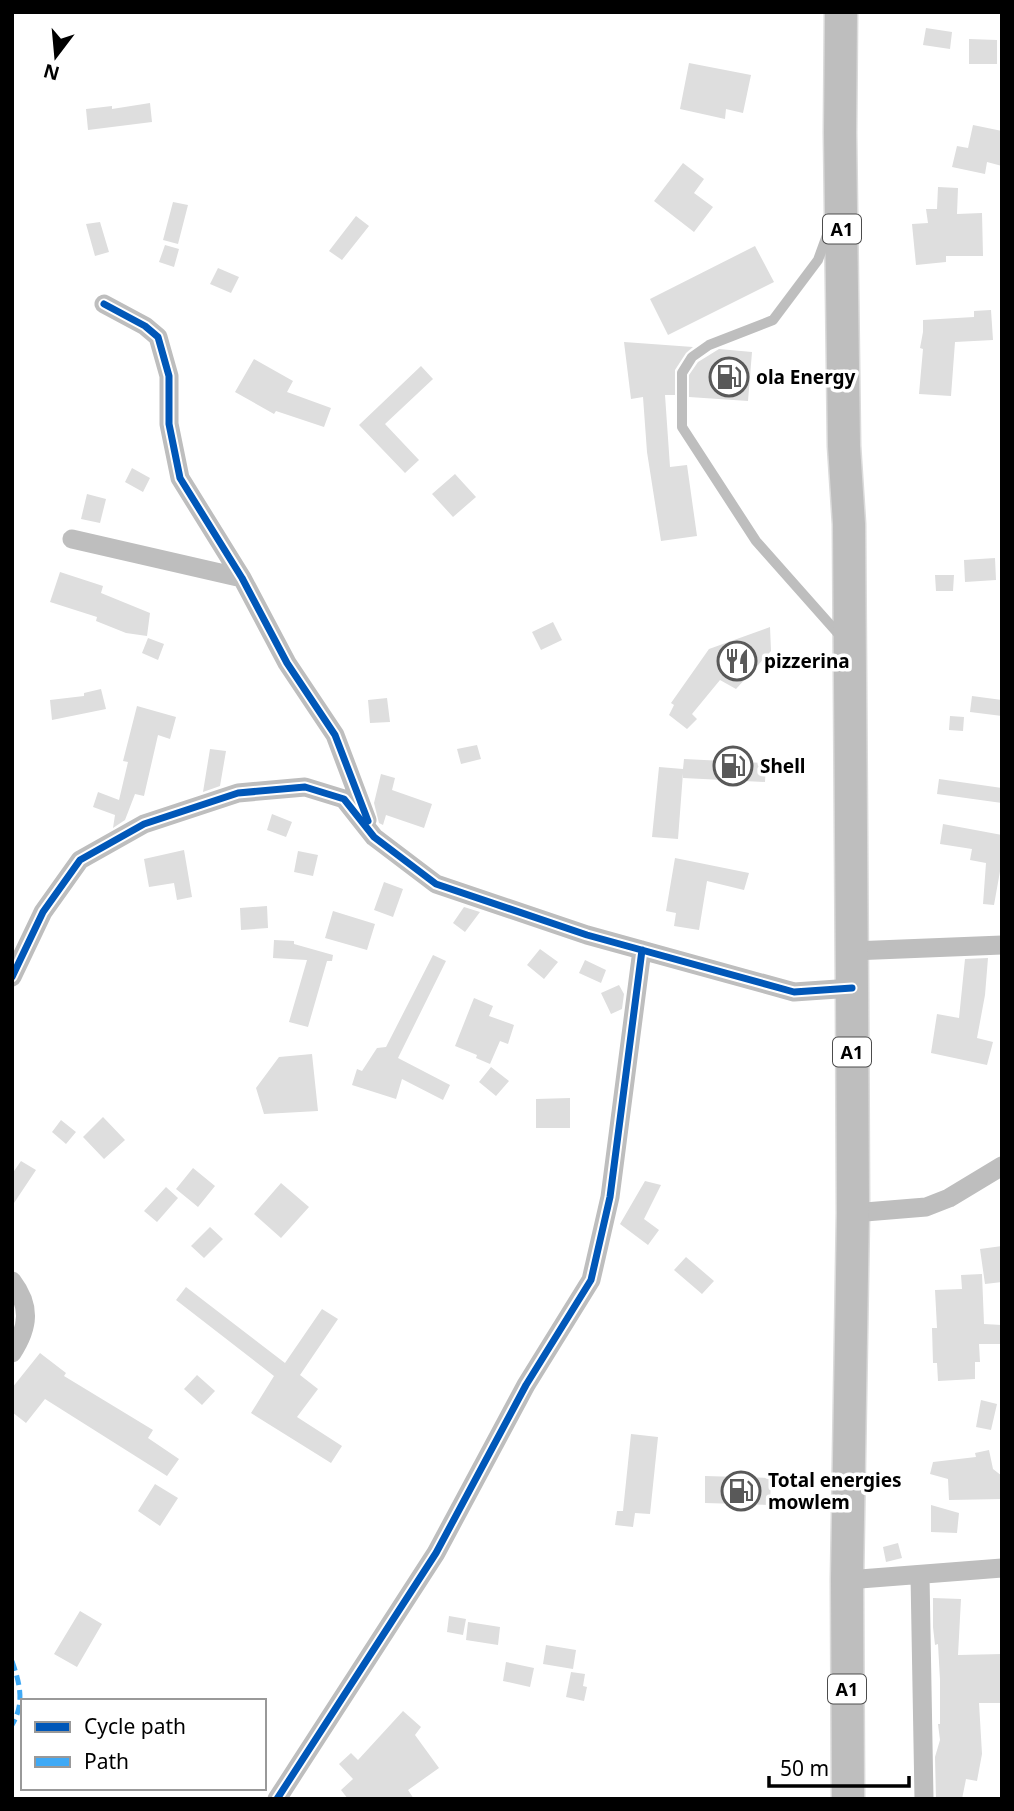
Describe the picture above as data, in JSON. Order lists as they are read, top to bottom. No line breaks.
{"streets":{"highway":["A1"]},"places":{"fuel station":["ola Energy","Shell","Total energies mowlem"],"restaurant":["pizzerina"]},"legend":["Cycle path","Path"],"scale_bar":"50 m","north":"bottom"}
